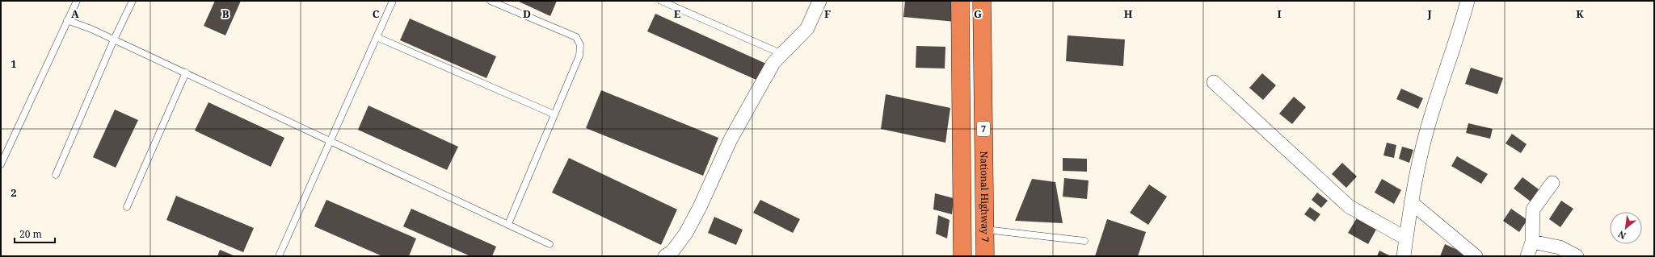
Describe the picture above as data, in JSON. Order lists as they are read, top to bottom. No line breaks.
{"streets":{"highway":["7","National Highway 7"]},"scale_bar":"20 m","north":"bottom left","grid":{"columns":["A","B","C","D","E","F","G","H","I","J","K"],"rows":["1","2"]}}
